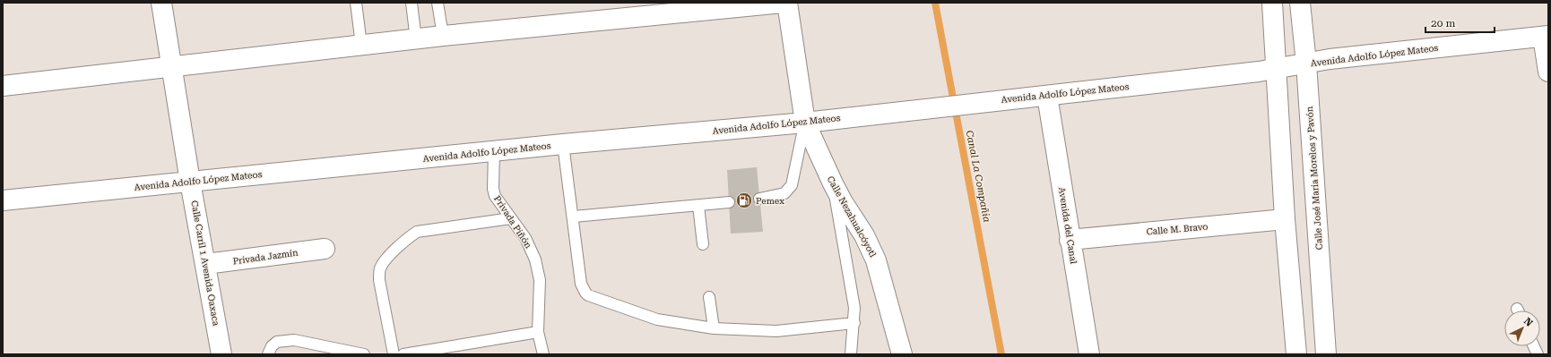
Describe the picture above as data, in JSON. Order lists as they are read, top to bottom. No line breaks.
{"streets":{"main road":["Avenida Adolfo López Mateos","Calle José María Morelos y Pavón","Calle Nezahualcóyotl","Avenida del Canal","Calle M. Bravo","Privada Jazmín","Calle Carril 1 Avenida Oaxaca"],"lane":["Privada Piñón"]},"crossings":[["Avenida Adolfo López Mateos","Calle José María Morelos y Pavón"],["Avenida Adolfo López Mateos","Calle Nezahualcóyotl"],["Avenida Adolfo López Mateos","Privada Piñón"],["Avenida Adolfo López Mateos","Avenida del Canal"],["Avenida Adolfo López Mateos","Calle Carril 1 Avenida Oaxaca"],["Avenida del Canal","Calle M. Bravo"],["Privada Jazmín","Calle Carril 1 Avenida Oaxaca"]],"water":["Canal La Compañia"],"places":{"fuel station":["Pemex"]},"scale_bar":"20 m","north":"top right"}
